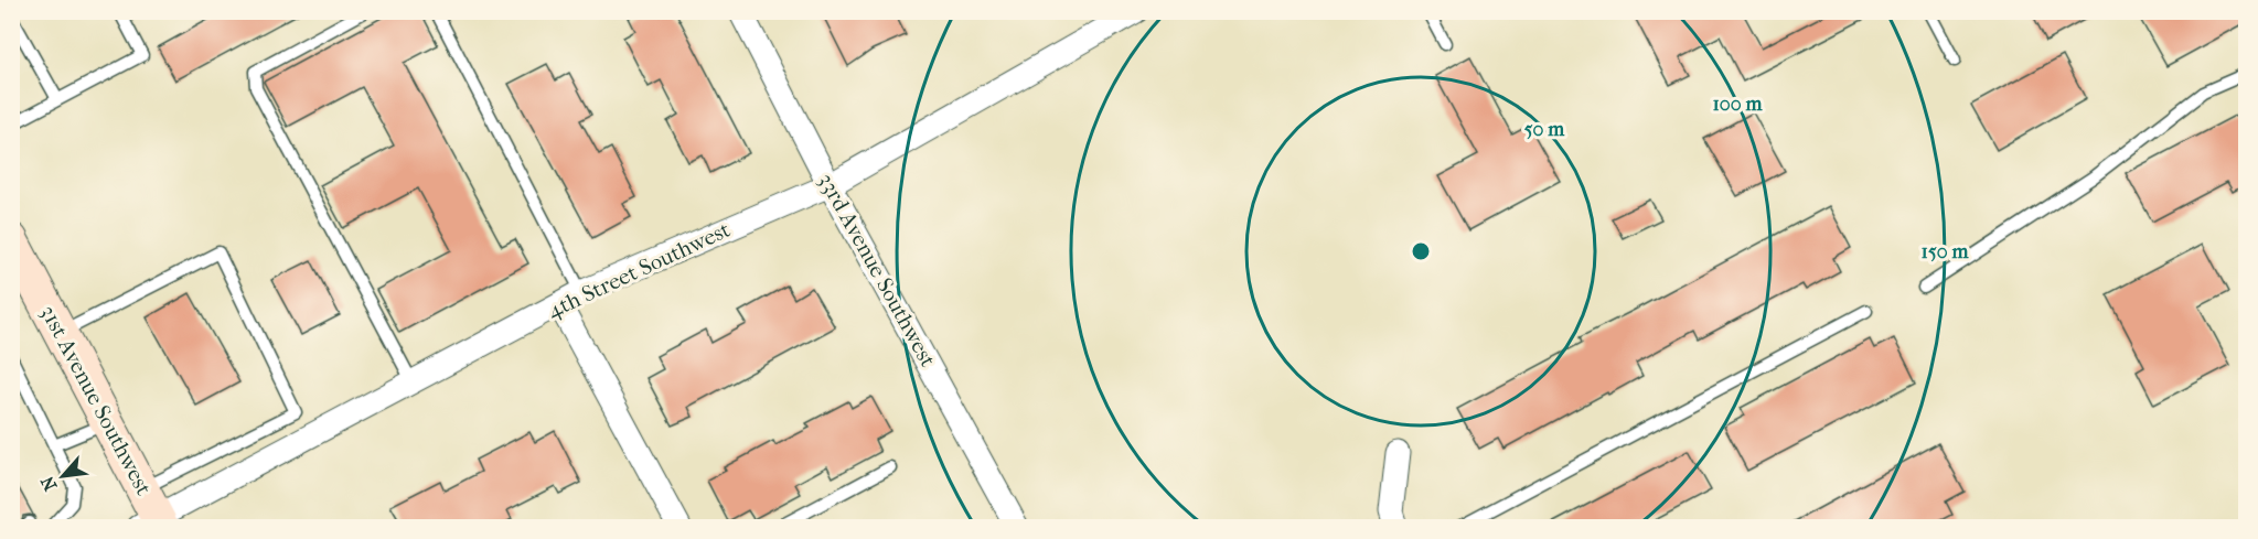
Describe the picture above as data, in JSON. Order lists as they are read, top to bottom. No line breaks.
{"streets":{"street":["4th Street Southwest","33rd Avenue Southwest","31st Avenue Southwest"]},"crossings":[["4th Street Southwest","33rd Avenue Southwest"],["4th Street Southwest","31st Avenue Southwest"]],"north":"bottom left","rings":["100 m","50 m","150 m"]}
